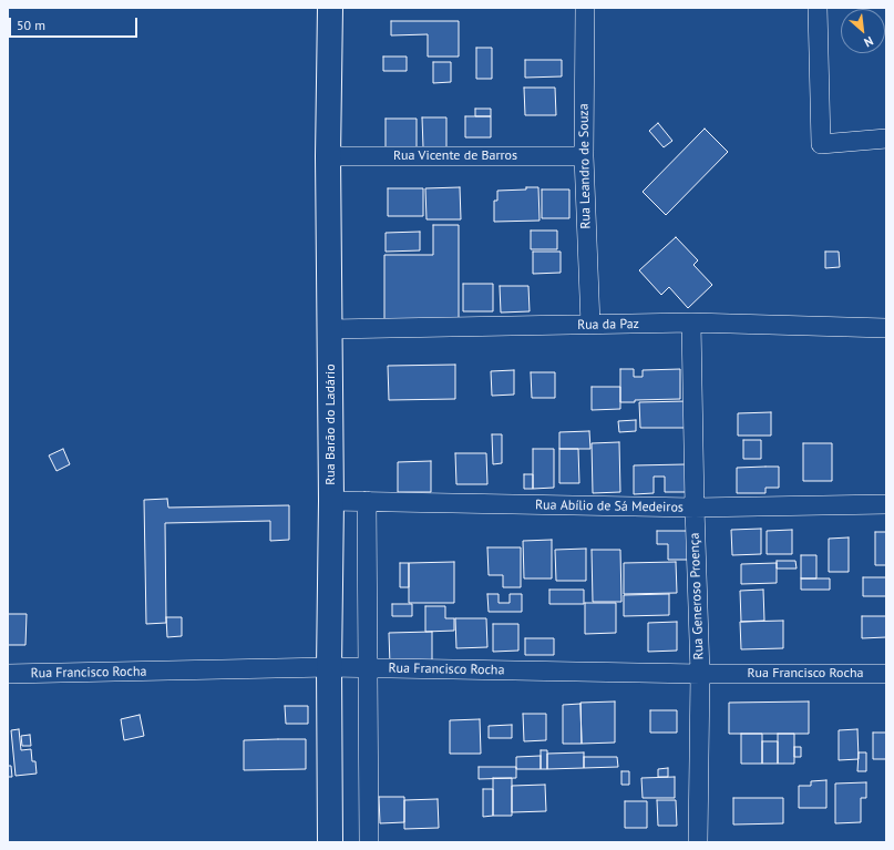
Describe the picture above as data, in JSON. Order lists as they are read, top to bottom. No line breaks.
{"streets":{"main road":["Rua Barão do Ladário"],"street":["Rua Vicente de Barros","Rua Leandro de Souza","Rua da Paz","Rua Abílio de Sá Medeiros","Rua Generoso Proença","Rua Francisco Rocha"]},"crossings":[["Rua Vicente de Barros","Rua Leandro de Souza"],["Rua Vicente de Barros","Rua Barão do Ladário"],["Rua Leandro de Souza","Rua da Paz"],["Rua da Paz","Rua Barão do Ladário"],["Rua da Paz","Rua Generoso Proença"],["Rua Barão do Ladário","Rua Abílio de Sá Medeiros"],["Rua Barão do Ladário","Rua Francisco Rocha"],["Rua Abílio de Sá Medeiros","Rua Generoso Proença"],["Rua Generoso Proença","Rua Francisco Rocha"]],"scale_bar":"50 m","north":"bottom right"}
